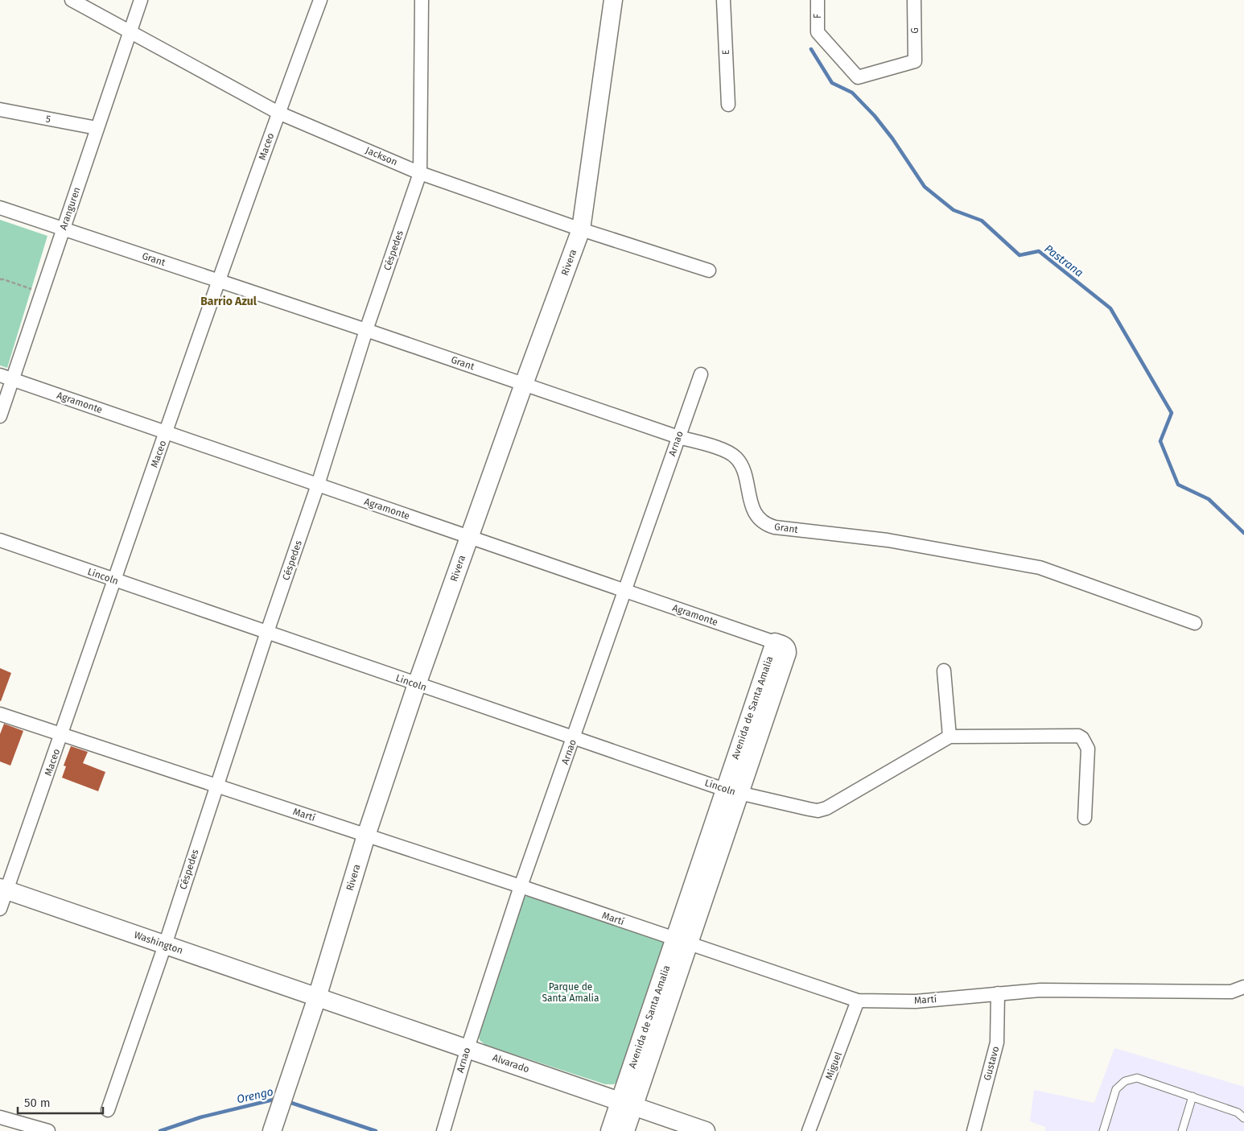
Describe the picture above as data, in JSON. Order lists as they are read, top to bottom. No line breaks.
{"streets":{"street":["F","G","E","5","Maceo","Jackson","Aranguren","Céspedes","Grant","Rivera","Agramonte","Arnao","Lincoln","Avenida de Santa Amalia","Martí","Washington","Alvarado","Gustavo","Miguel"]},"crossings":[["F","G"],["5","Aranguren"],["Maceo","Jackson"],["Maceo","Grant"],["Maceo","Agramonte"],["Maceo","Lincoln"],["Maceo","Martí"],["Maceo","Washington"],["Jackson","Aranguren"],["Jackson","Céspedes"],["Jackson","Rivera"],["Aranguren","Grant"],["Aranguren","Agramonte"],["Céspedes","Grant"],["Céspedes","Agramonte"],["Céspedes","Lincoln"],["Céspedes","Martí"],["Céspedes","Washington"],["Grant","Rivera"],["Grant","Arnao"],["Rivera","Agramonte"],["Rivera","Lincoln"],["Rivera","Martí"],["Rivera","Washington"],["Rivera","Alvarado"],["Agramonte","Arnao"],["Agramonte","Avenida de Santa Amalia"],["Arnao","Lincoln"],["Arnao","Martí"],["Arnao","Alvarado"],["Lincoln","Avenida de Santa Amalia"],["Avenida de Santa Amalia","Martí"],["Avenida de Santa Amalia","Alvarado"],["Martí","Gustavo"],["Martí","Miguel"],["Washington","Alvarado"]],"districts":["Barrio Azul"],"water":["Pastrana","Orengo"],"parks":["Parque de Santa Amalia"],"scale_bar":"50 m"}
